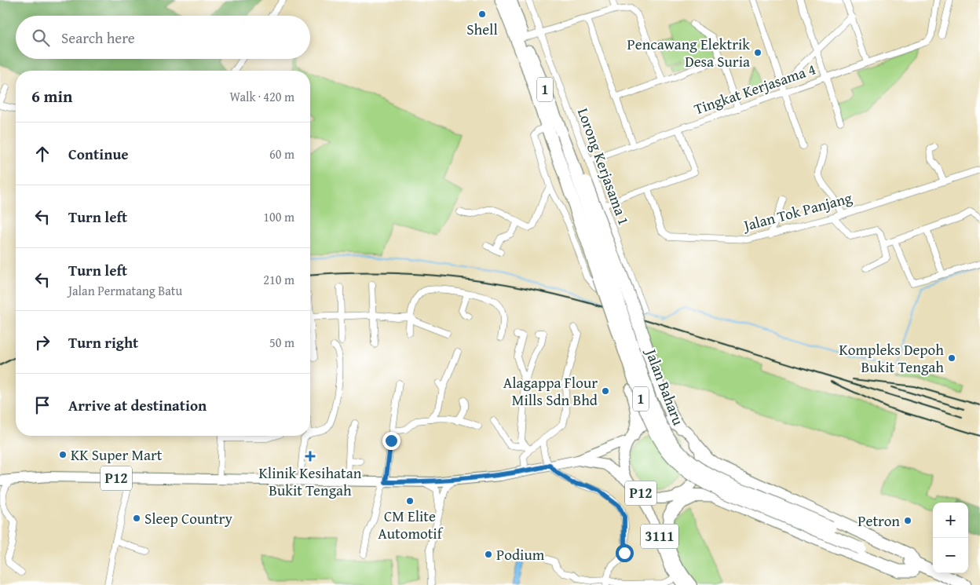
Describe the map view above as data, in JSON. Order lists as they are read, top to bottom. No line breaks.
{"streets":{"highway":["1","Jalan Baharu"],"main road":["P12","3111"],"street":["Tingkat Kerjasama 4","Lorong Kerjasama 1","Jalan Tok Panjang"]},"crossings":[["Tingkat Kerjasama 4","Lorong Kerjasama 1"],["1","Jalan Baharu"],["P12","3111"]],"places":{"other":["Shell","Pencawang Elektrik Desa Suria","Kompleks Depoh Bukit Tengah","Alagappa Flour Mills Sdn Bhd","KK Super Mart","CM Elite Automotif","Sleep Country","Petron","Podium"],"health":["Klinik Kesihatan Bukit Tengah"]},"page":{"search":"Search here","heading":["6 min","Walk · 420 m"],"list":[["Continue","60 m"],["Turn left","100 m"],["Turn left","Jalan Permatang Batu","210 m"],["Turn right","50 m"],"Arrive at destination"],"map_buttons":["+","−"]}}
